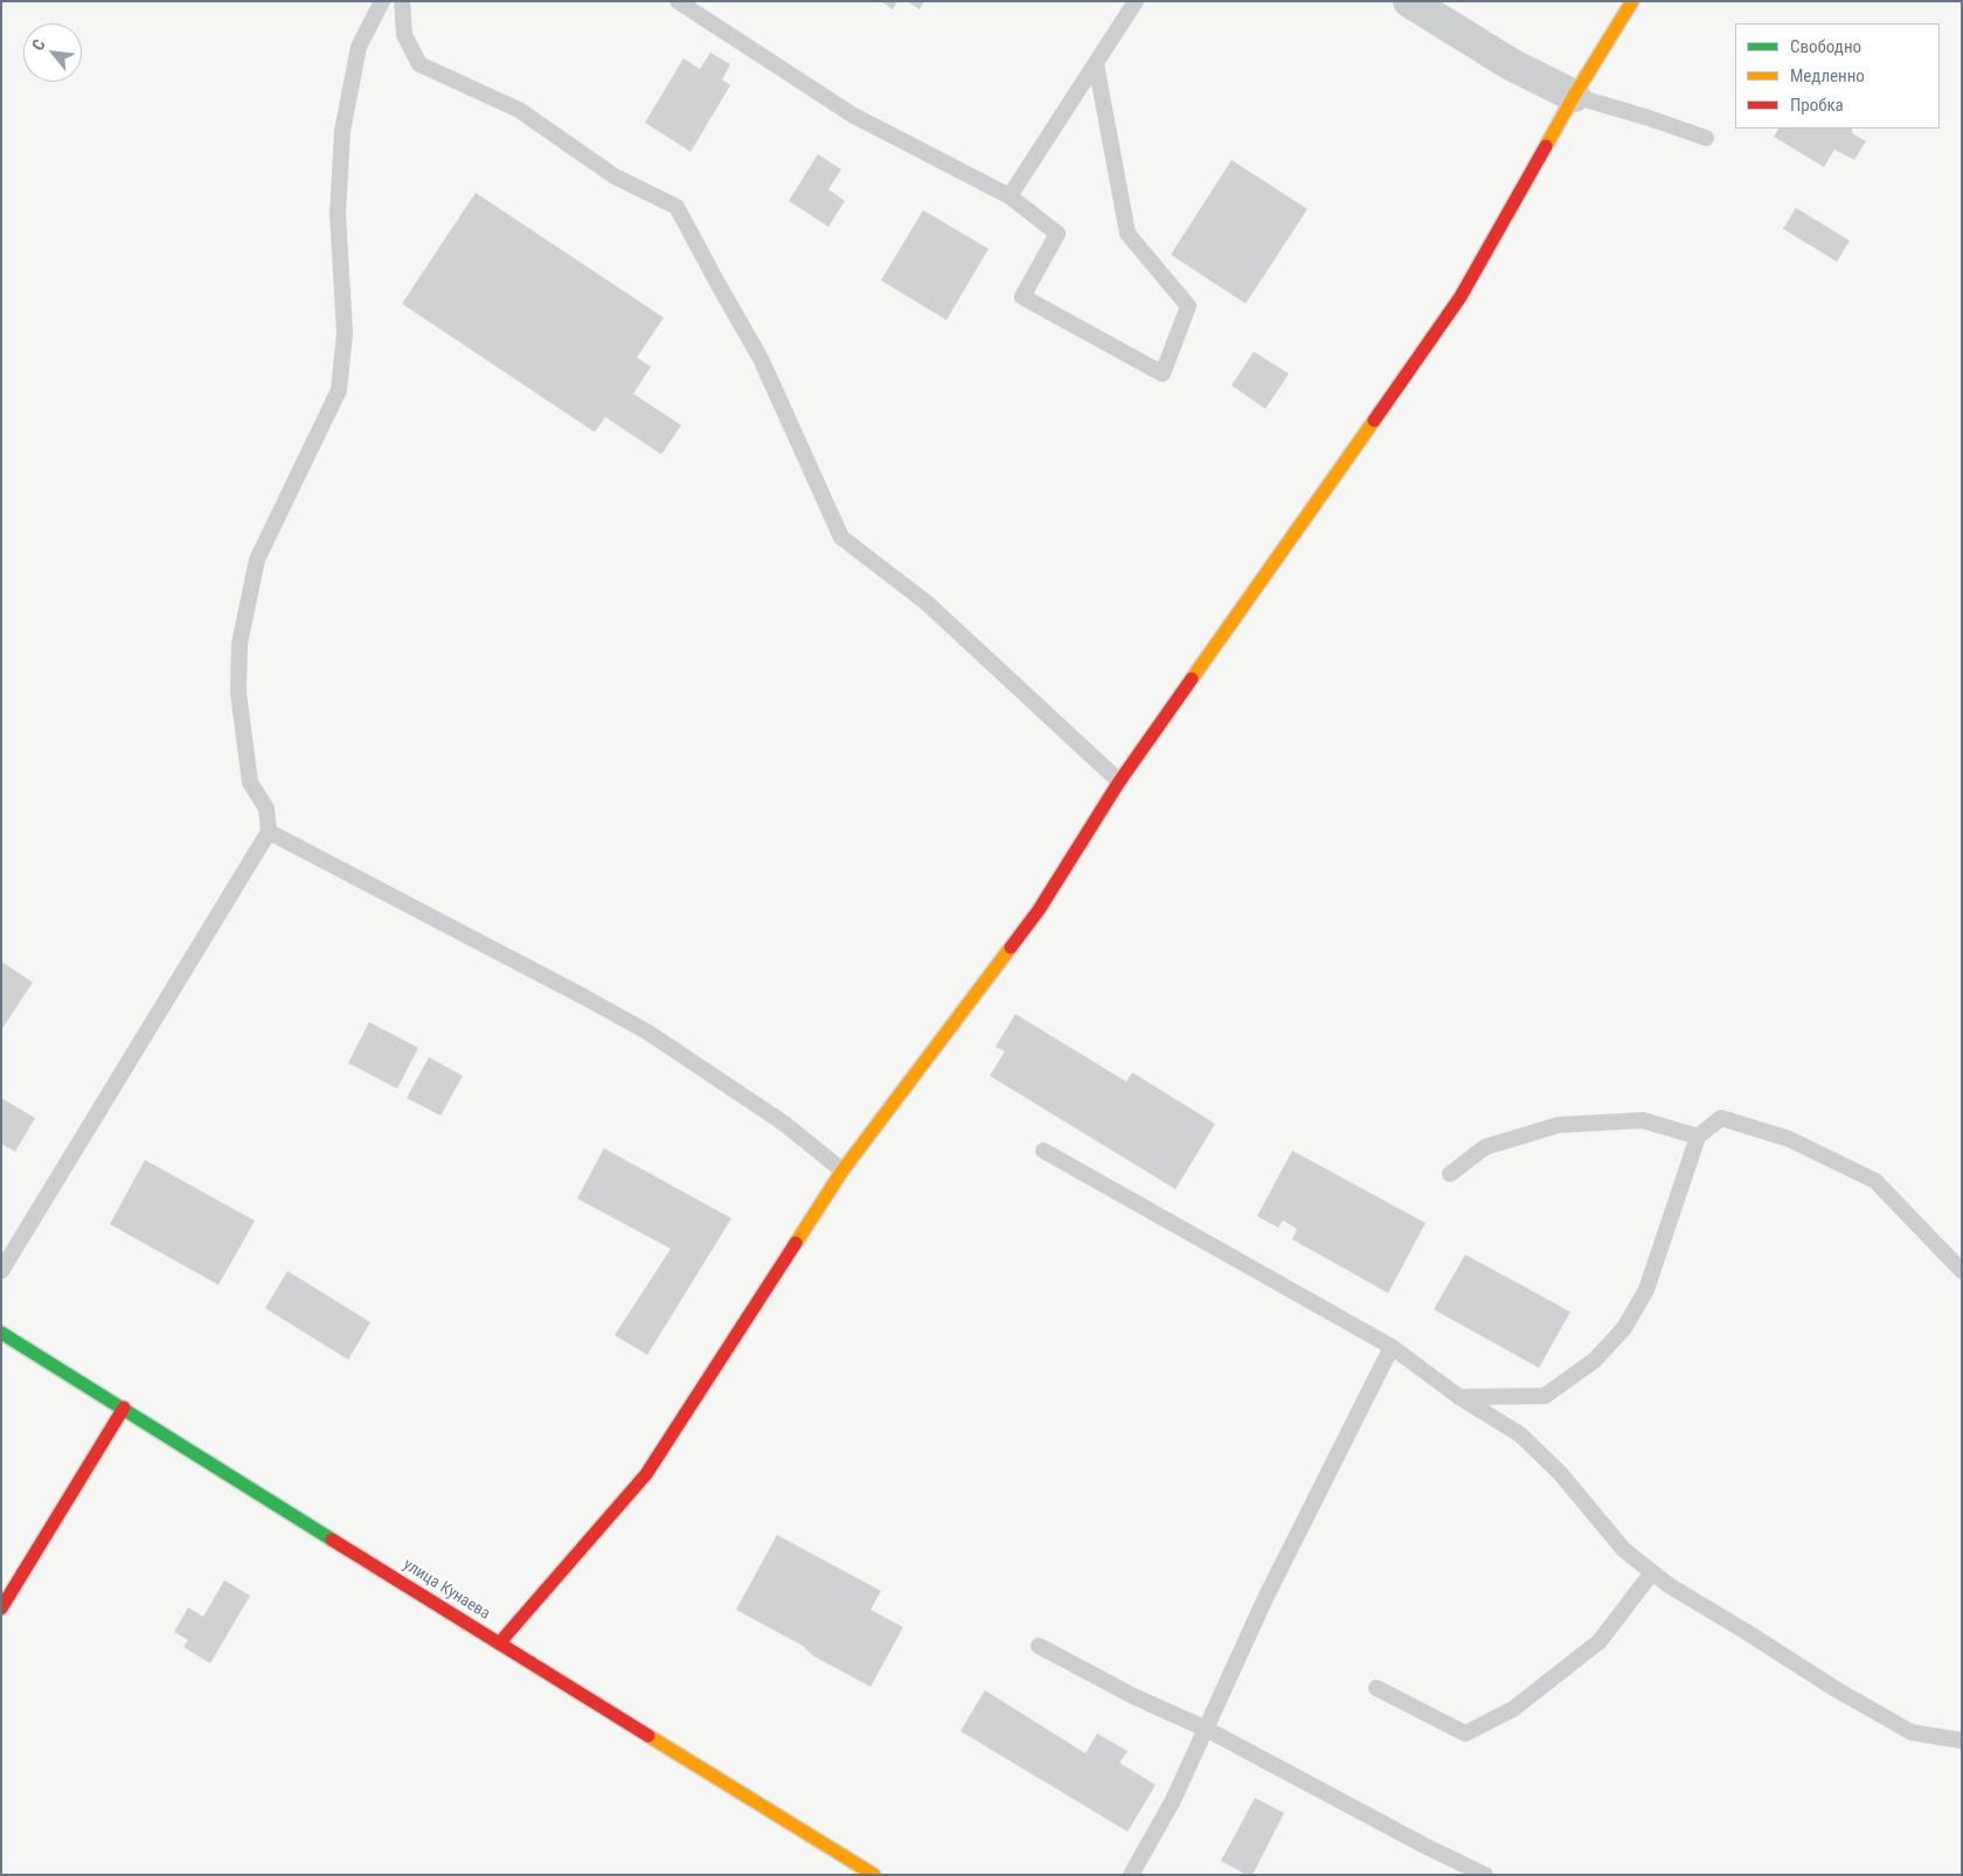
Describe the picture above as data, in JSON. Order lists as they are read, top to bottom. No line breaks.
{"streets":{"street":["улица Кунаева"]},"legend":["Свободно","Медленно","Пробка"],"north":"top left"}
